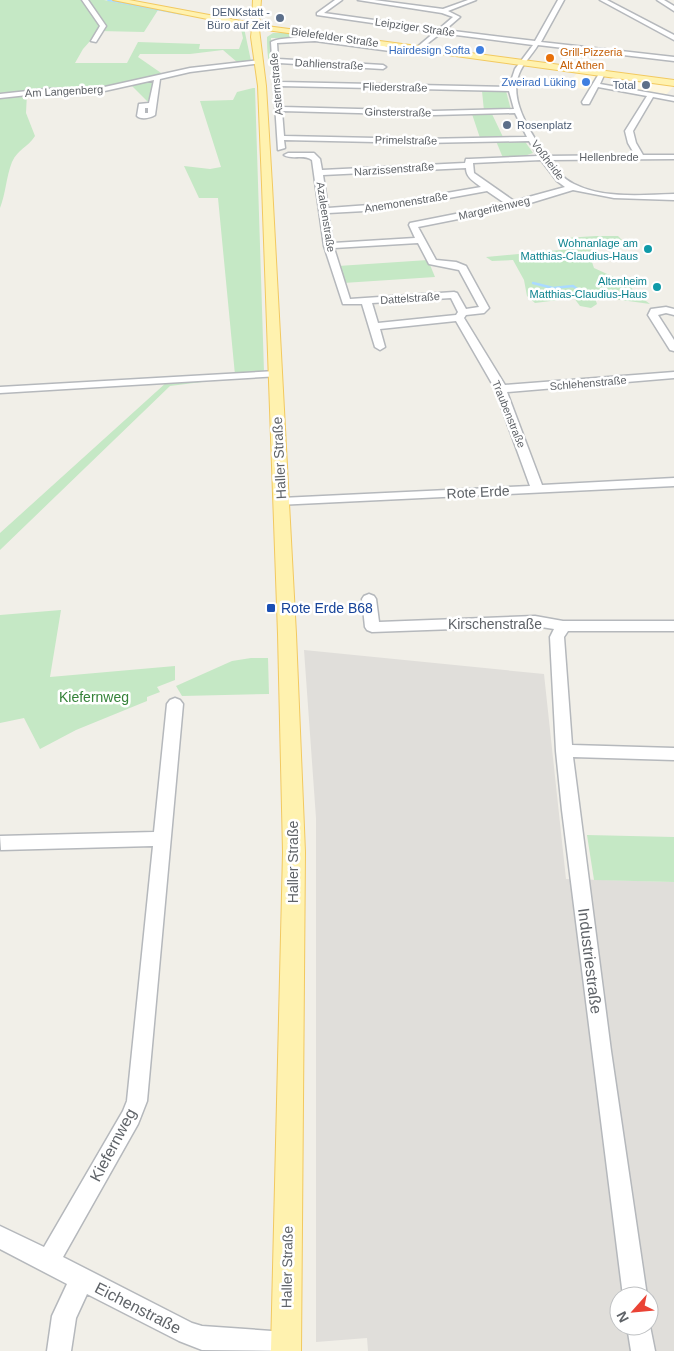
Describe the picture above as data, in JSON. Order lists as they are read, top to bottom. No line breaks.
{"streets":{"main road":["Bielefelder Straße","Haller Straße"],"street":["Leipziger Straße","Dahlienstraße","Asternstraße","Fliederstraße","Am Langenberg","Ginsterstraße","Primelstraße","Hellenbrede","Voßheide","Narzissenstraße","Anemonenstraße","Margeritenweg","Azaleenstraße","Dattelstraße","Schlehenstraße","Traubenstraße","Rote Erde","Kirschenstraße","Industriestraße","Kiefernweg","Eichenstraße"]},"crossings":[["Leipziger Straße","Voßheide"],["Bielefelder Straße","Asternstraße"],["Bielefelder Straße","Voßheide"],["Bielefelder Straße","Haller Straße"],["Dahlienstraße","Asternstraße"],["Dahlienstraße","Fliederstraße"],["Dahlienstraße","Am Langenberg"],["Dahlienstraße","Haller Straße"],["Asternstraße","Fliederstraße"],["Asternstraße","Am Langenberg"],["Asternstraße","Ginsterstraße"],["Asternstraße","Primelstraße"],["Asternstraße","Azaleenstraße"],["Asternstraße","Haller Straße"],["Fliederstraße","Voßheide"],["Am Langenberg","Haller Straße"],["Ginsterstraße","Voßheide"],["Primelstraße","Voßheide"],["Hellenbrede","Voßheide"],["Hellenbrede","Narzissenstraße"],["Voßheide","Margeritenweg"],["Narzissenstraße","Azaleenstraße"],["Anemonenstraße","Azaleenstraße"],["Azaleenstraße","Dattelstraße"],["Dattelstraße","Traubenstraße"],["Schlehenstraße","Traubenstraße"],["Traubenstraße","Rote Erde"],["Haller Straße","Rote Erde"],["Haller Straße","Eichenstraße"],["Kirschenstraße","Industriestraße"],["Kiefernweg","Eichenstraße"]],"parks":["Kiefernweg"],"places":{"other":["DENKstatt - Büro auf Zeit","Hairdesign Softa","Grill-Pizzeria Alt Athen","Zweirad Lüking","Total","Rosenplatz","Wohnanlage am Matthias-Claudius-Haus","Altenheim Matthias-Claudius-Haus"],"transit":["Rote Erde B68"]},"north":"bottom left"}
